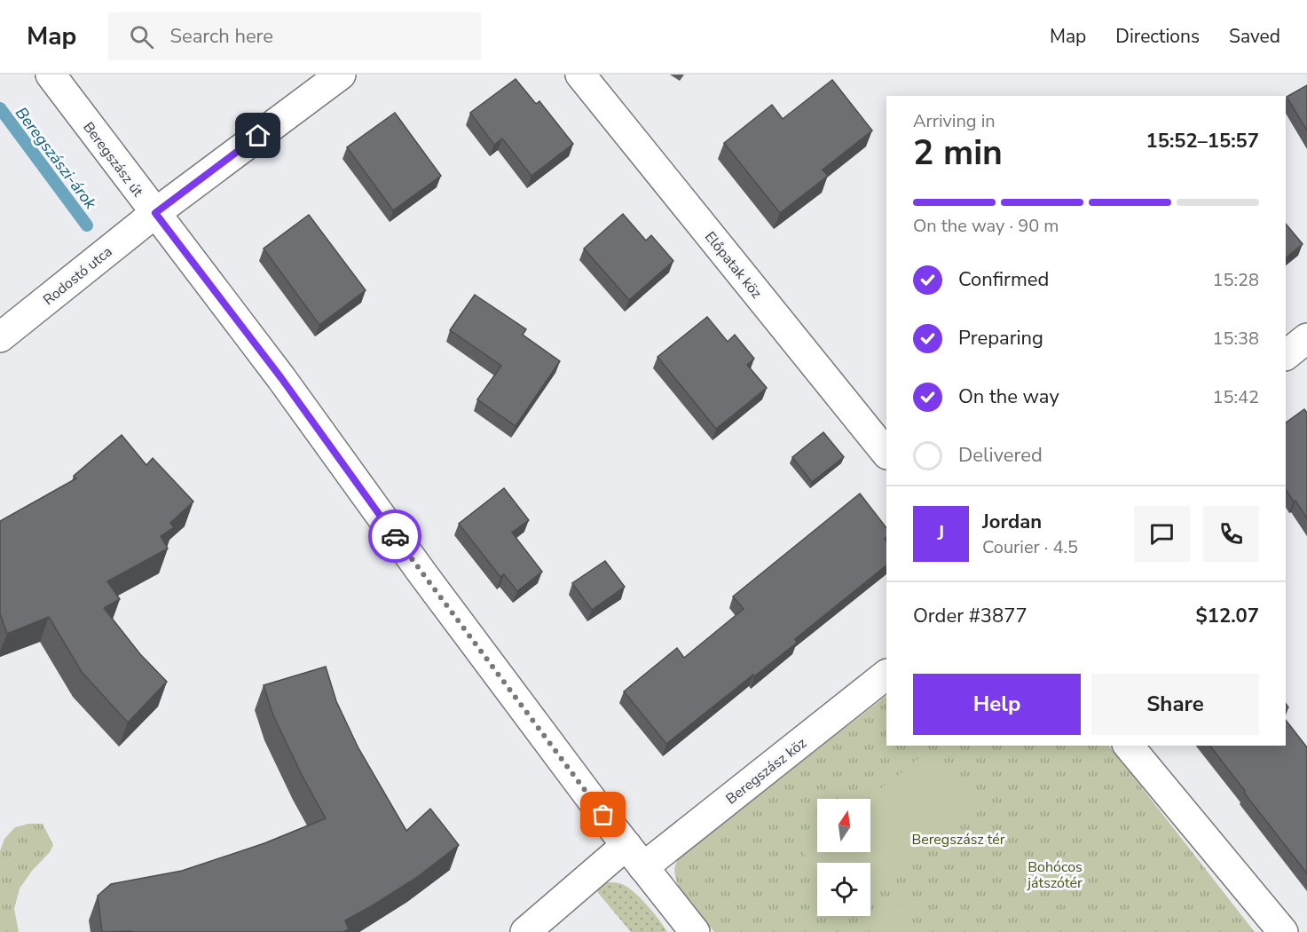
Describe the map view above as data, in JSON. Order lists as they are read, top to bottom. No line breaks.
{"streets":{"street":["Beregszász út","Előpatak köz","Rodostó utca","Beregszász köz"]},"crossings":[["Beregszász út","Rodostó utca"],["Beregszász út","Beregszász köz"]],"water":["Beregszászi-árok"],"parks":["Beregszász tér","Bohócos játszótér"],"north":"top","page":{"header":"Map","search":"Search here","nav":["Map","Directions","Saved"],"heading":["2 min","Arriving in","15:52–15:57"],"panel":["Jordan","Courier · 4.5","Order #3877","$12.07"],"bar":"On the way · 90 m","list":[["Confirmed","15:28"],["Preparing","15:38"],["On the way","15:42"],"Delivered"],"round":"J","buttons":["Help","Share"]}}
